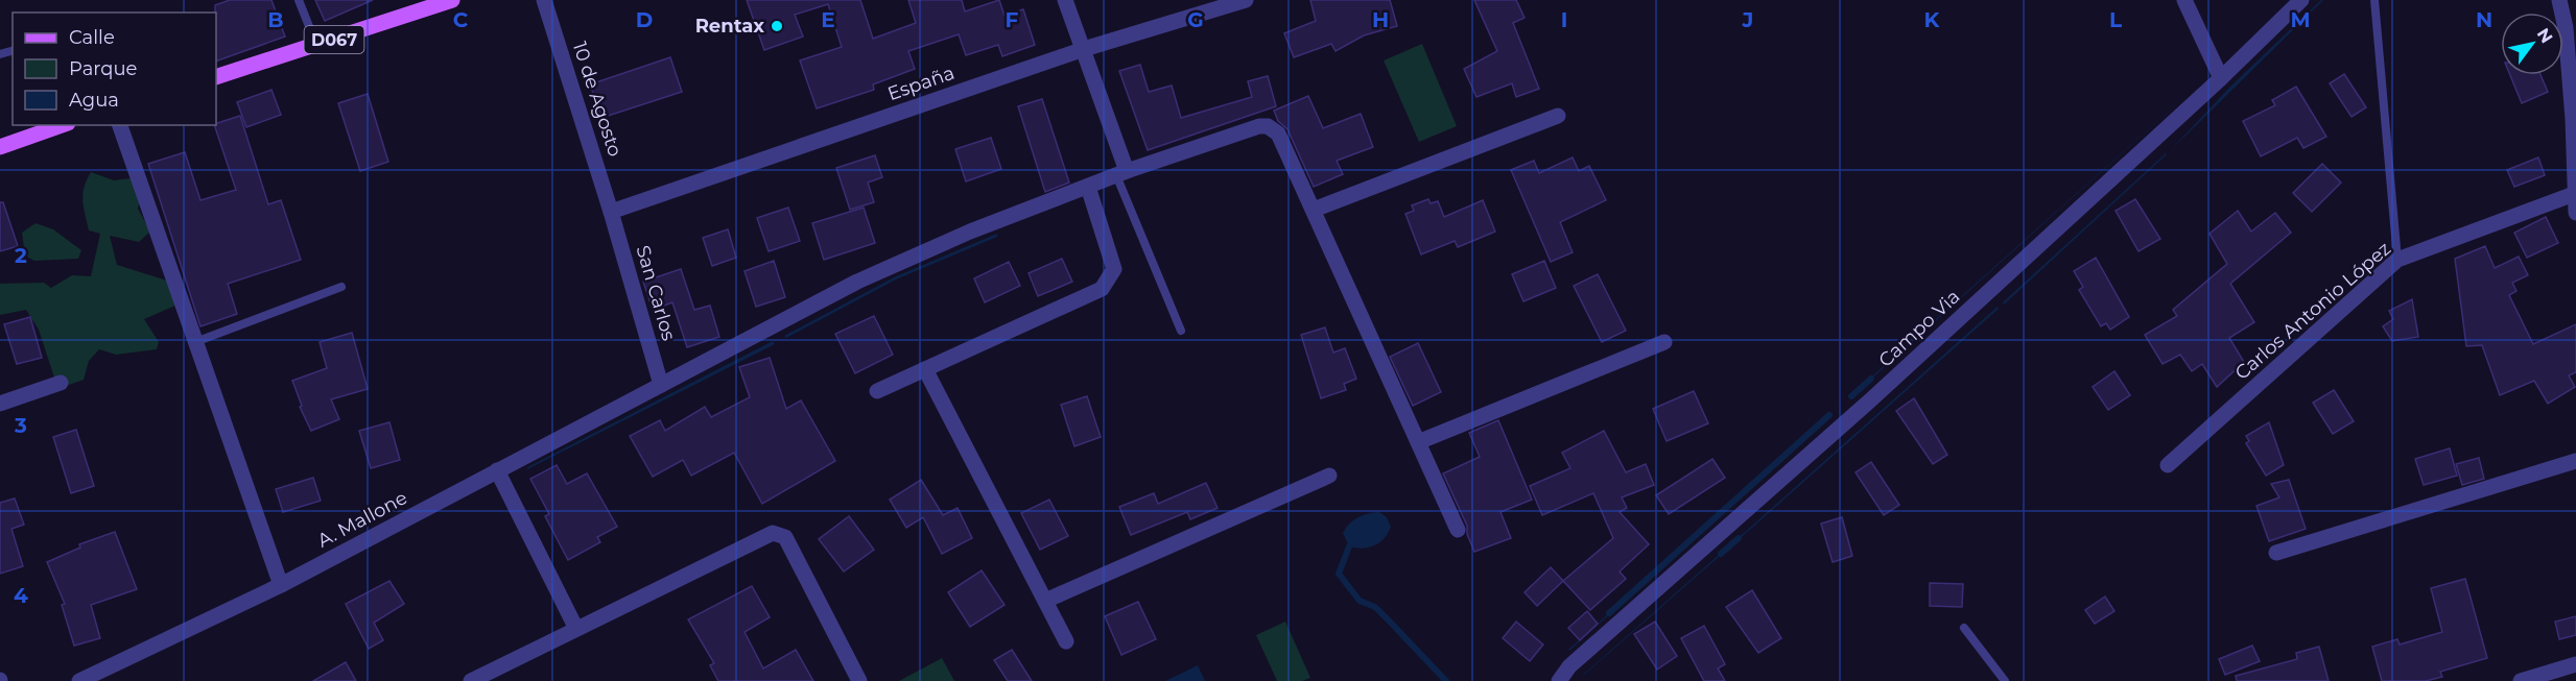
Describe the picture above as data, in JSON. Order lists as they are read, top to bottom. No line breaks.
{"streets":{"main road":["D067"],"street":["España","10 de Agosto","San Carlos","Carlos Antonio López","Campo Via","A. Mallone"]},"crossings":[["España","10 de Agosto"],["España","San Carlos"],["10 de Agosto","San Carlos"],["San Carlos","A. Mallone"]],"places":["Rentax"],"legend":["Calle","Parque","Agua"],"north":"top right","grid":{"columns":["B","C","D","E","F","G","H","I","J","K","L","M","N"],"rows":["2","3","4"]}}
